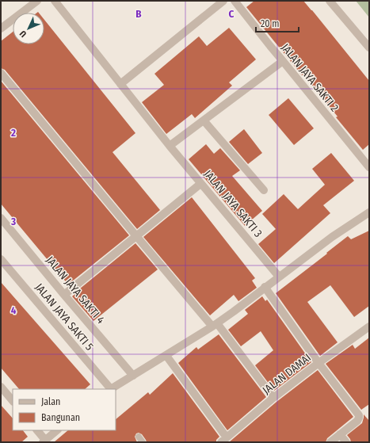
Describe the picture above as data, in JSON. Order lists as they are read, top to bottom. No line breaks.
{"streets":{"street":["JALAN JAYA SAKTI 2","JALAN JAYA SAKTI 3","JALAN JAYA SAKTI 4","JALAN JAYA SAKTI 5","JALAN DAMAI"]},"legend":["Jalan","Bangunan"],"scale_bar":"20 m","north":"bottom left","grid":{"columns":["B","C"],"rows":["2","3","4"]}}
